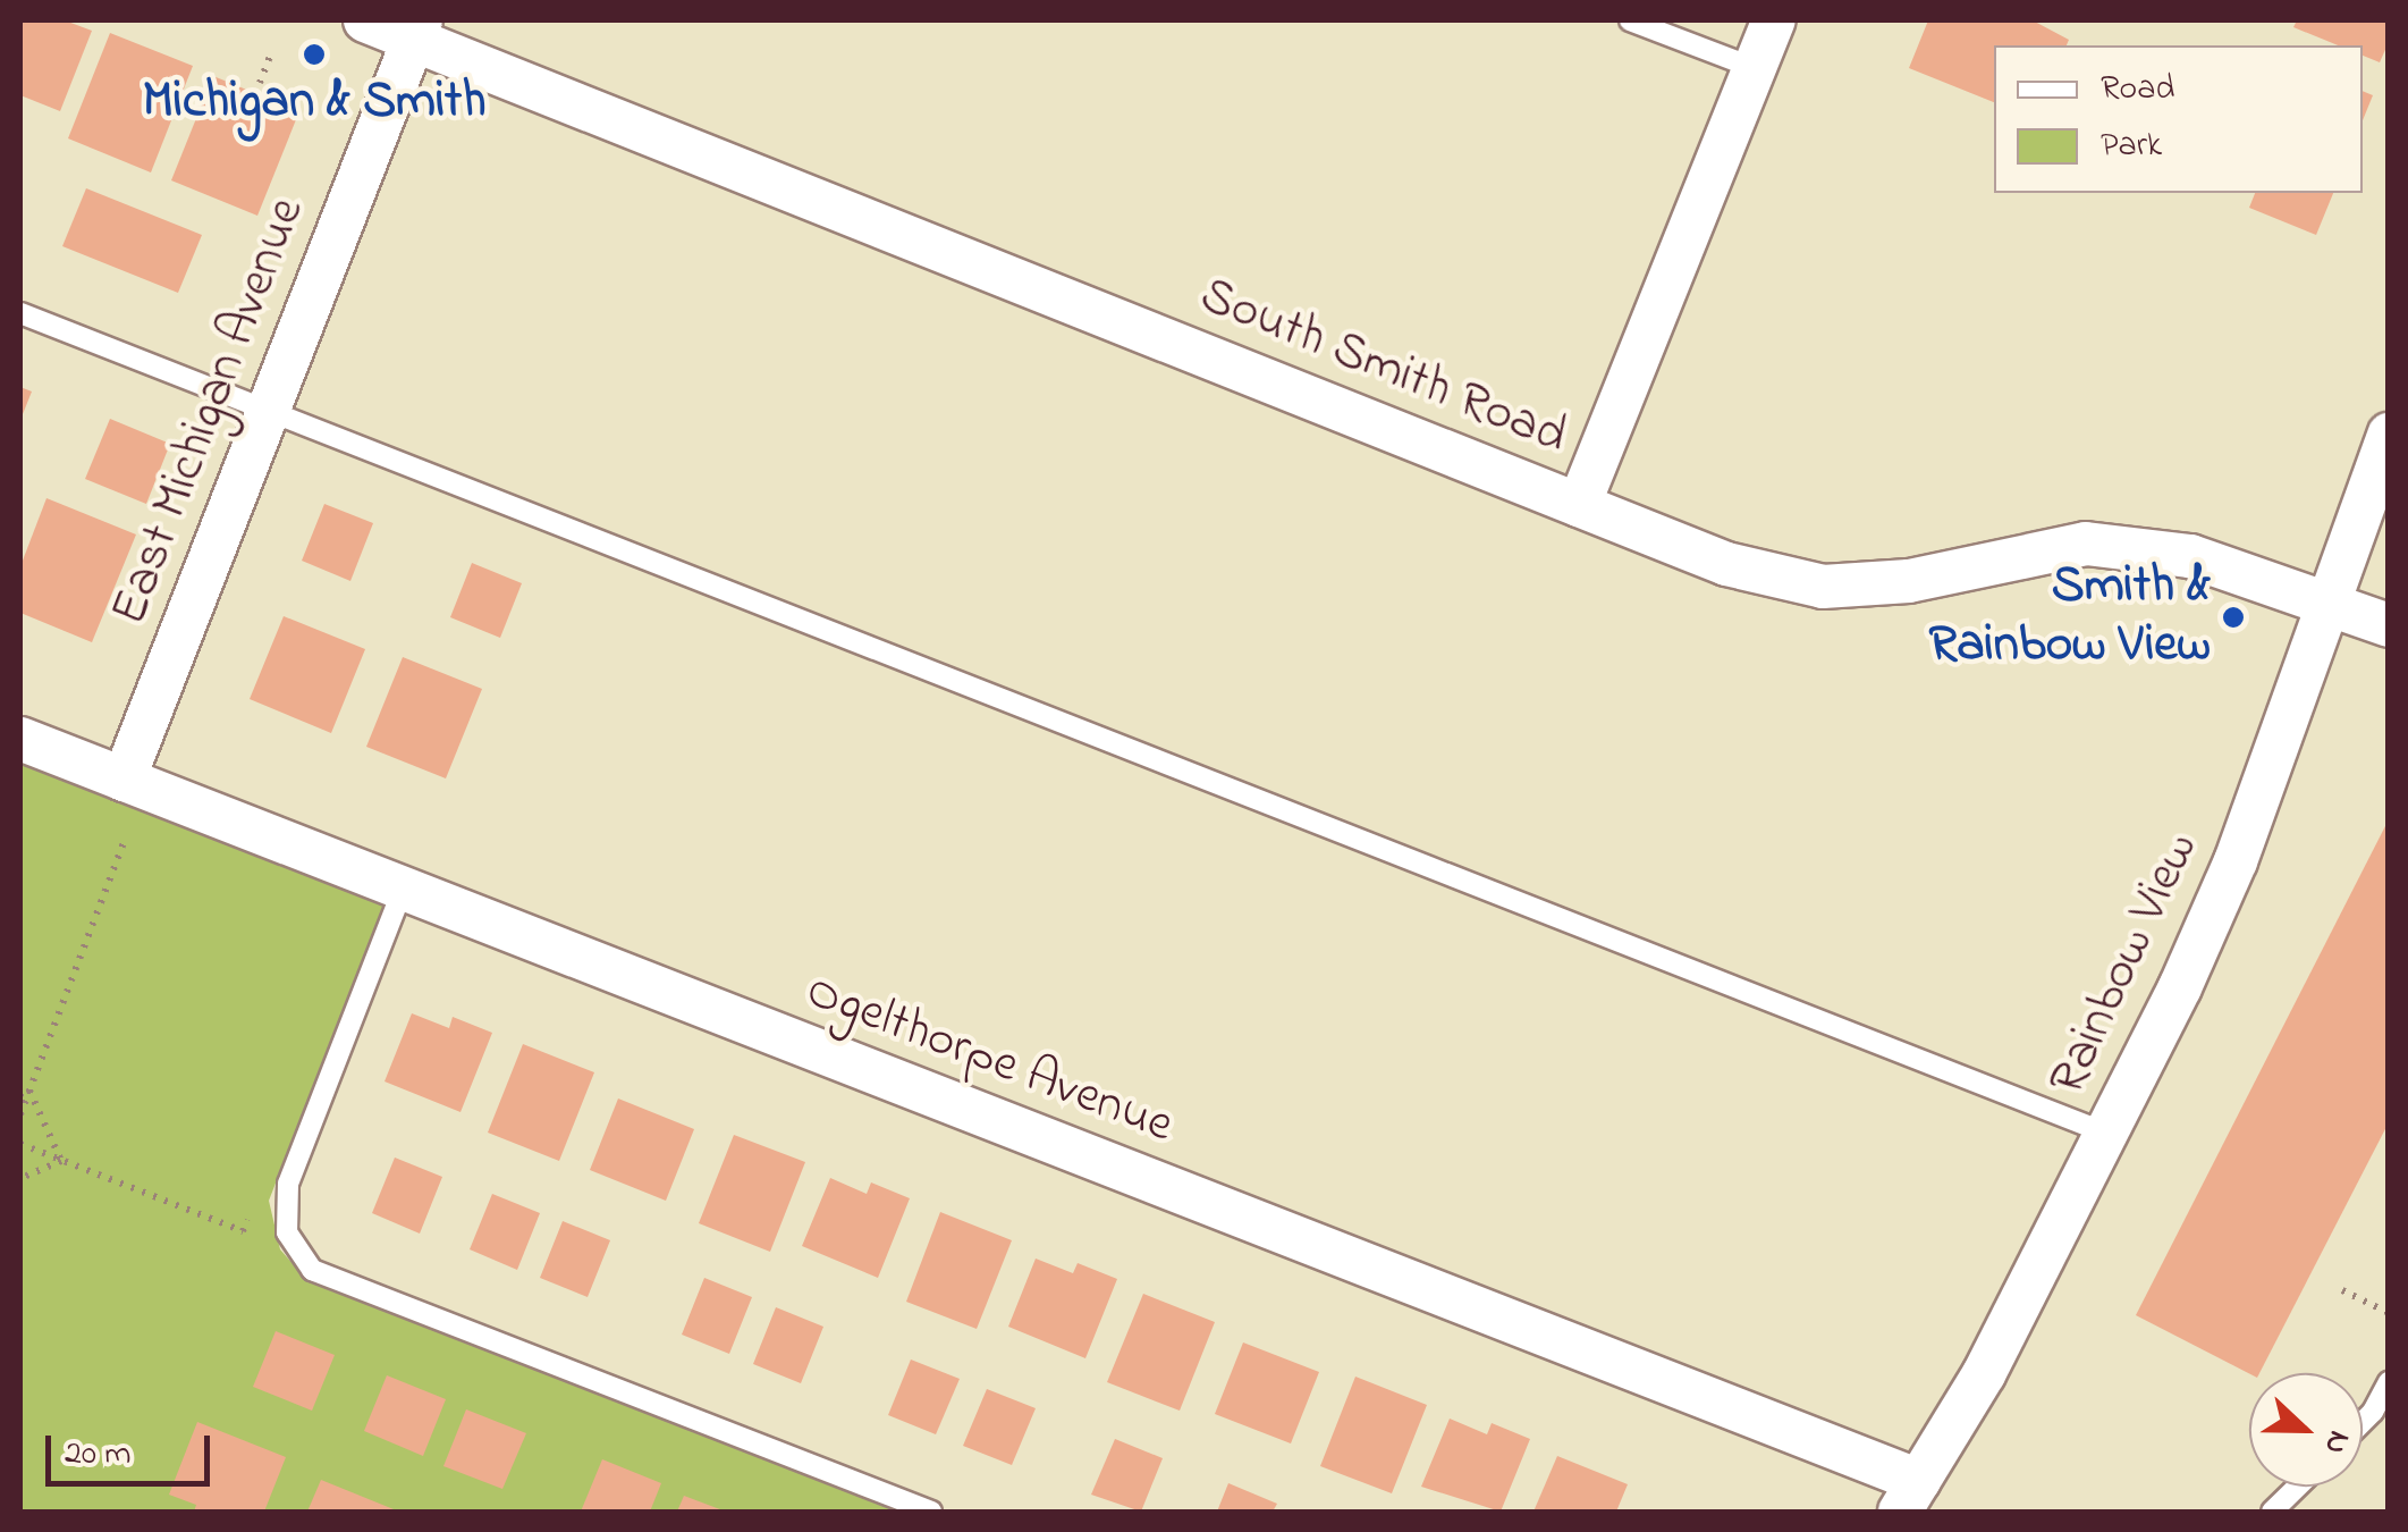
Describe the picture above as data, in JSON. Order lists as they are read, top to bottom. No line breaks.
{"streets":{"street":["South Smith Road","East Michigan Avenue","Rainbow View","Ogelthorpe Avenue"]},"crossings":[["South Smith Road","East Michigan Avenue"],["South Smith Road","Rainbow View"],["East Michigan Avenue","Ogelthorpe Avenue"],["Rainbow View","Ogelthorpe Avenue"]],"places":["Michigan & Smith","Smith & Rainbow View"],"legend":["Road","Park"],"scale_bar":"20 m","north":"right"}
